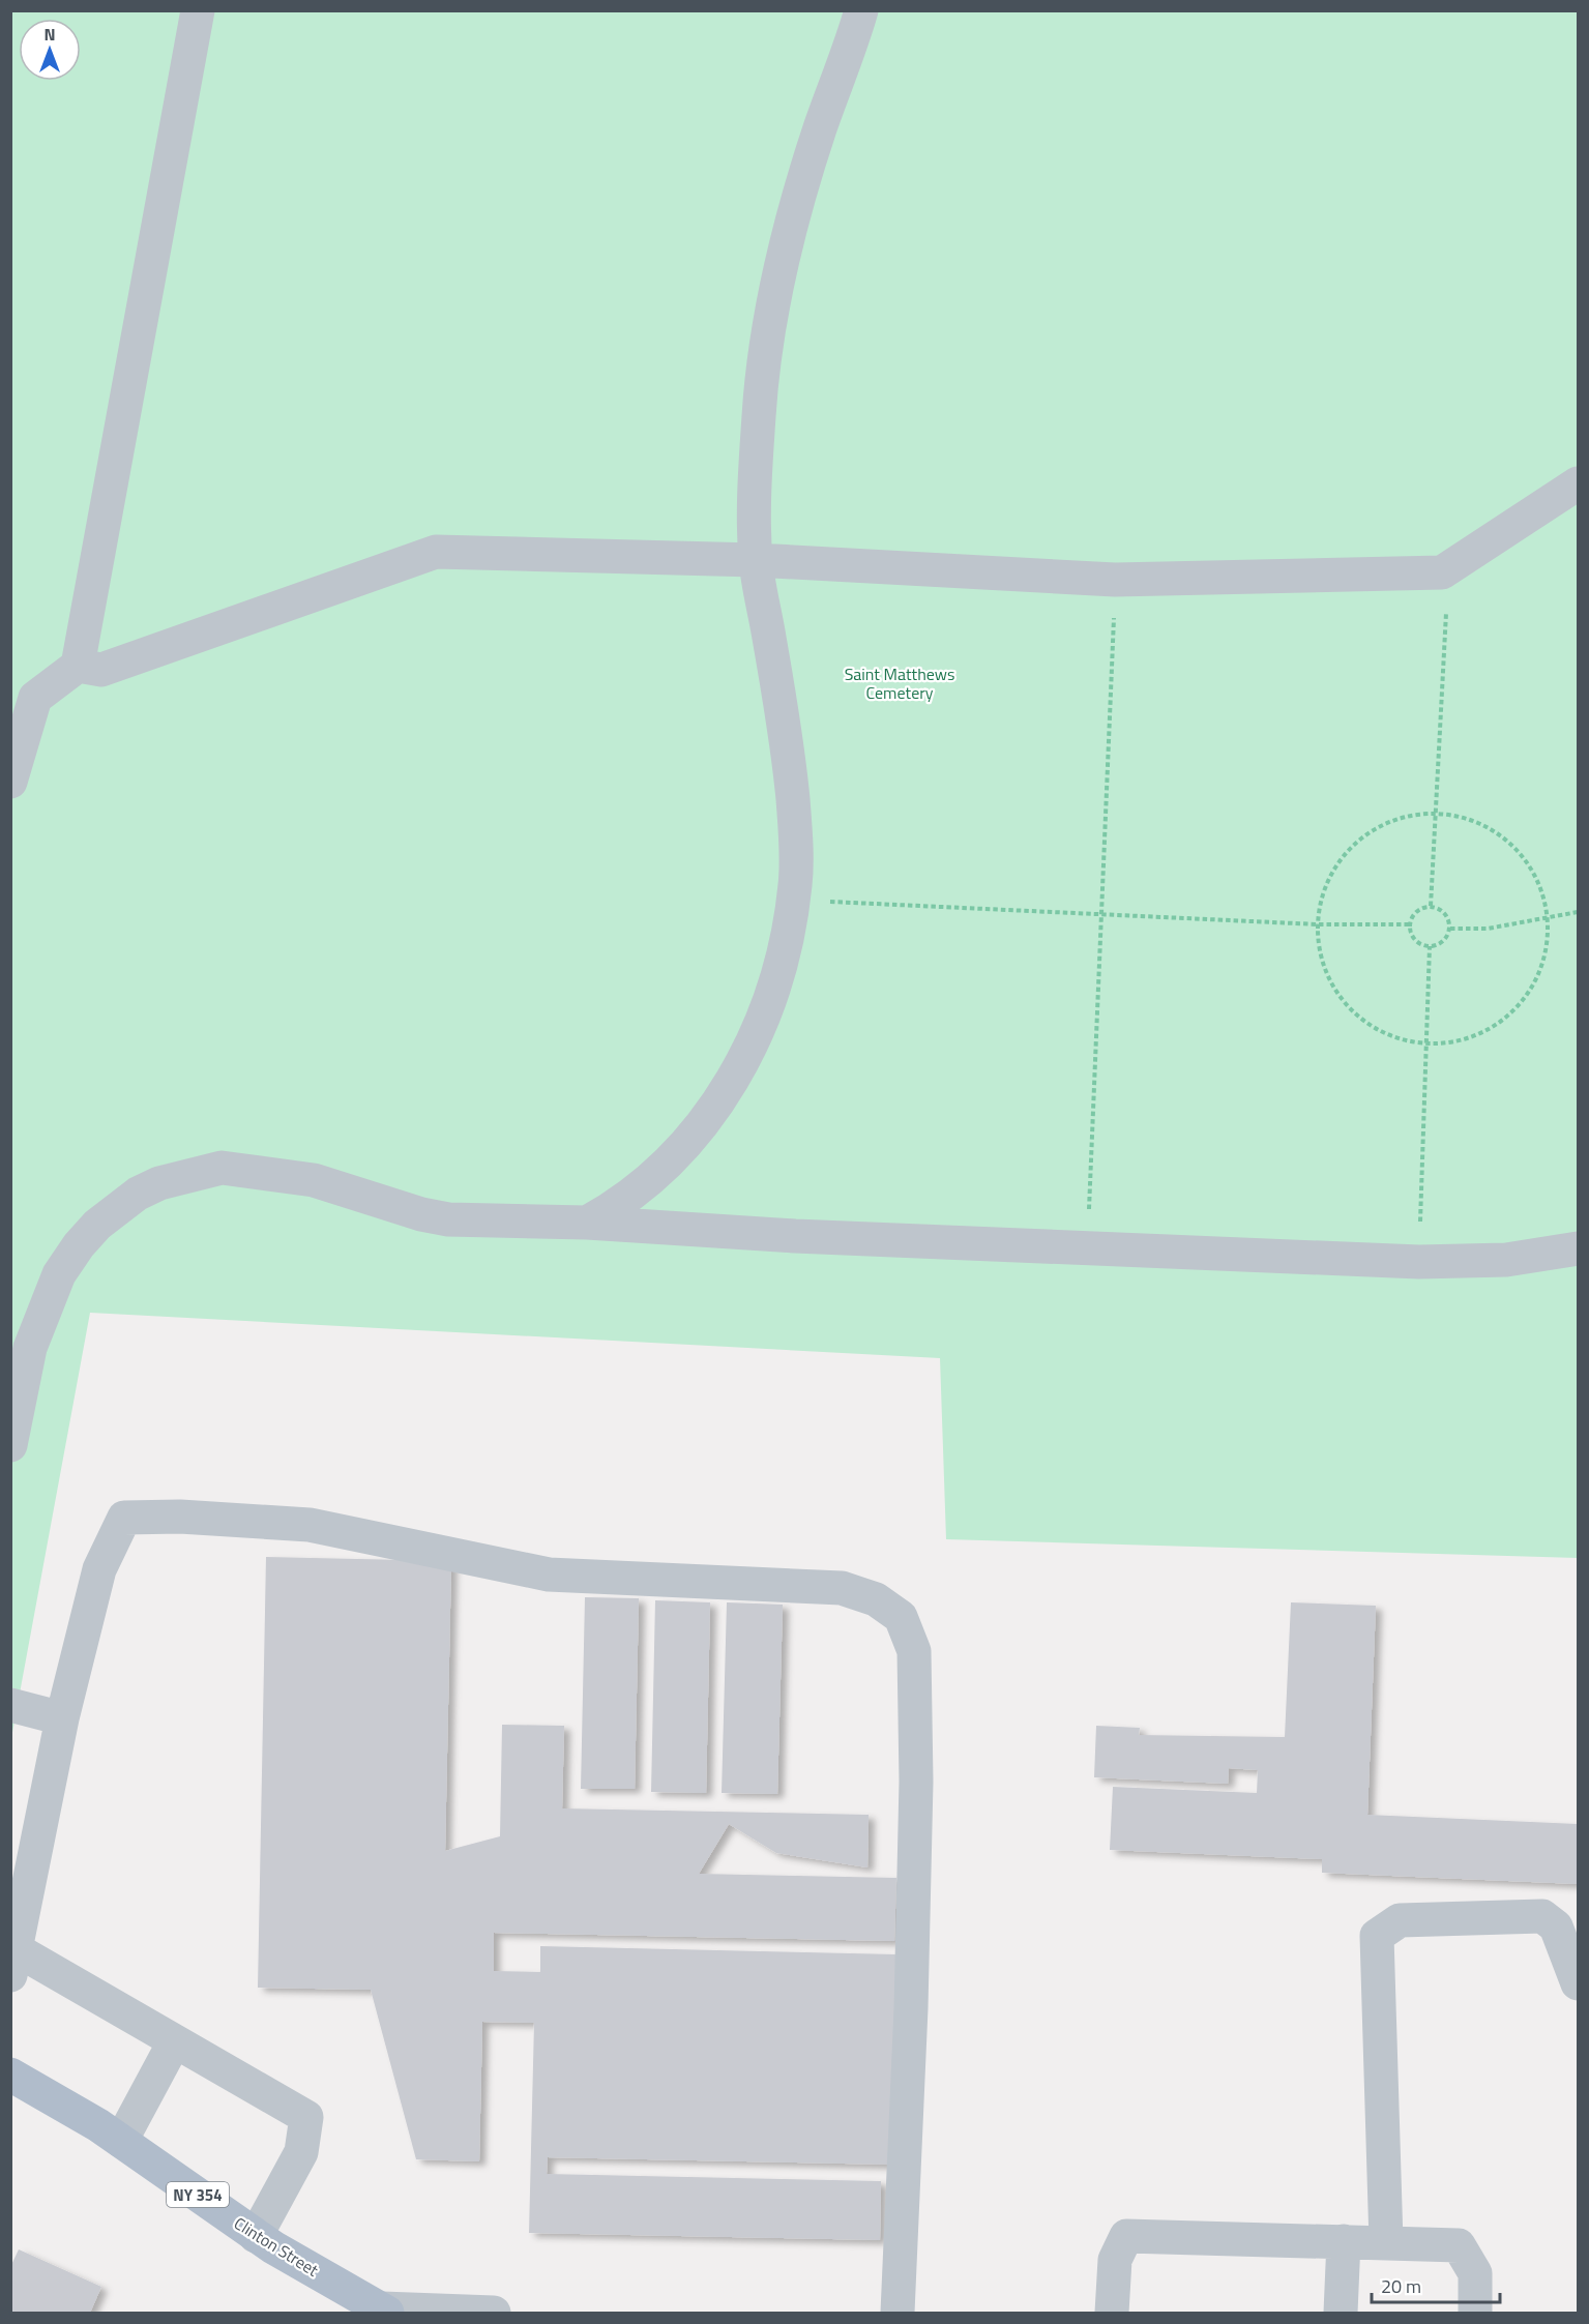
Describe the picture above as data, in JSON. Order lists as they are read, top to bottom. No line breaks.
{"streets":{"main road":["NY 354","Clinton Street"]},"parks":["Saint Matthews Cemetery"],"scale_bar":"20 m","north":"top"}
